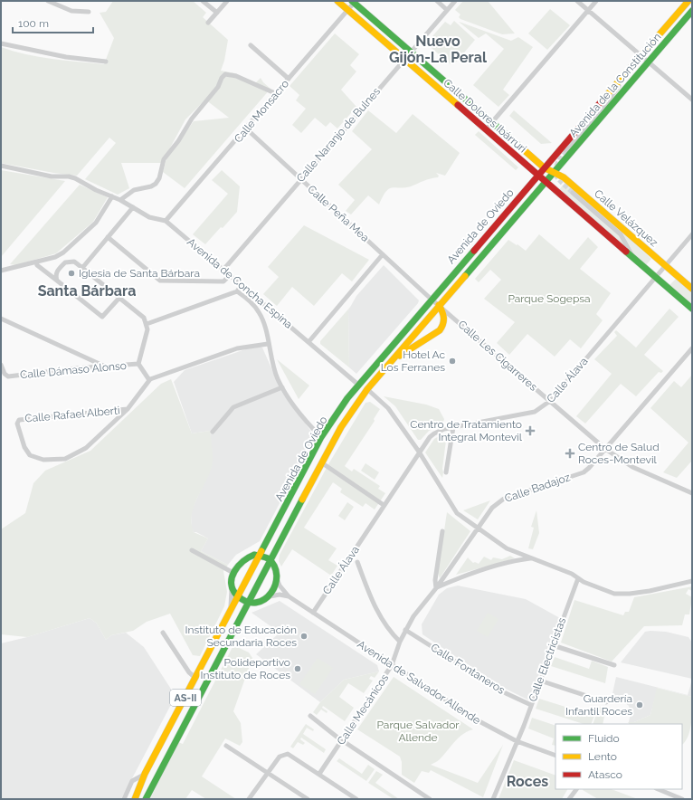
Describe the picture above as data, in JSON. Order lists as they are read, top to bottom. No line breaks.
{"streets":{"main road":["Avenida de la Constitución","Calle Dolores Ibárruri","Calle Velázquez","Avenida de Oviedo","AS-II"],"street":["Calle Monsacro","Calle Naranjo de Bulnes","Calle Peña Mea","Avenida de Concha Espina","Calle Les Cigarreres","Calle Dámaso Alonso","Calle Álava","Calle Rafael Alberti","Calle Badajoz","Calle Electricistas","Calle Fontaneros","Avenida de Salvador Allende","Calle Mecánicos"]},"crossings":[["Avenida de la Constitución","Calle Dolores Ibárruri"],["Avenida de la Constitución","Calle Velázquez"],["Avenida de la Constitución","Avenida de Oviedo"],["Calle Monsacro","Calle Dolores Ibárruri"],["Calle Monsacro","Calle Peña Mea"],["Calle Monsacro","Avenida de Concha Espina"],["Calle Dolores Ibárruri","Calle Naranjo de Bulnes"],["Calle Dolores Ibárruri","Calle Velázquez"],["Calle Dolores Ibárruri","Avenida de Oviedo"],["Calle Naranjo de Bulnes","Calle Peña Mea"],["Calle Naranjo de Bulnes","Avenida de Concha Espina"],["Calle Peña Mea","Avenida de Oviedo"],["Calle Peña Mea","Calle Les Cigarreres"],["Calle Velázquez","Avenida de Oviedo"],["Calle Velázquez","Calle Álava"],["Avenida de Oviedo","Avenida de Concha Espina"],["Avenida de Oviedo","Calle Les Cigarreres"],["Calle Les Cigarreres","Calle Álava"],["Calle Les Cigarreres","Calle Badajoz"],["Calle Álava","Avenida de Salvador Allende"],["Calle Badajoz","Calle Mecánicos"],["Calle Electricistas","Calle Fontaneros"],["Calle Electricistas","Avenida de Salvador Allende"],["Calle Fontaneros","Calle Mecánicos"],["Avenida de Salvador Allende","Calle Mecánicos"]],"districts":["Nuevo Gijón-La Peral","Santa Bárbara","Roces"],"parks":["Parque Sogepsa","Parque Salvador Allende"],"places":{"other":["Iglesia de Santa Bárbara","Hotel Ac Los Ferranes","Instituto de Educación Secundaria Roces","Polideportivo Instituto de Roces","Guardería Infantil Roces"],"health":["Centro de Tratamiento Integral Montevil","Centro de Salud Roces-Montevil"]},"legend":["Fluido","Lento","Atasco"],"scale_bar":"100 m"}
